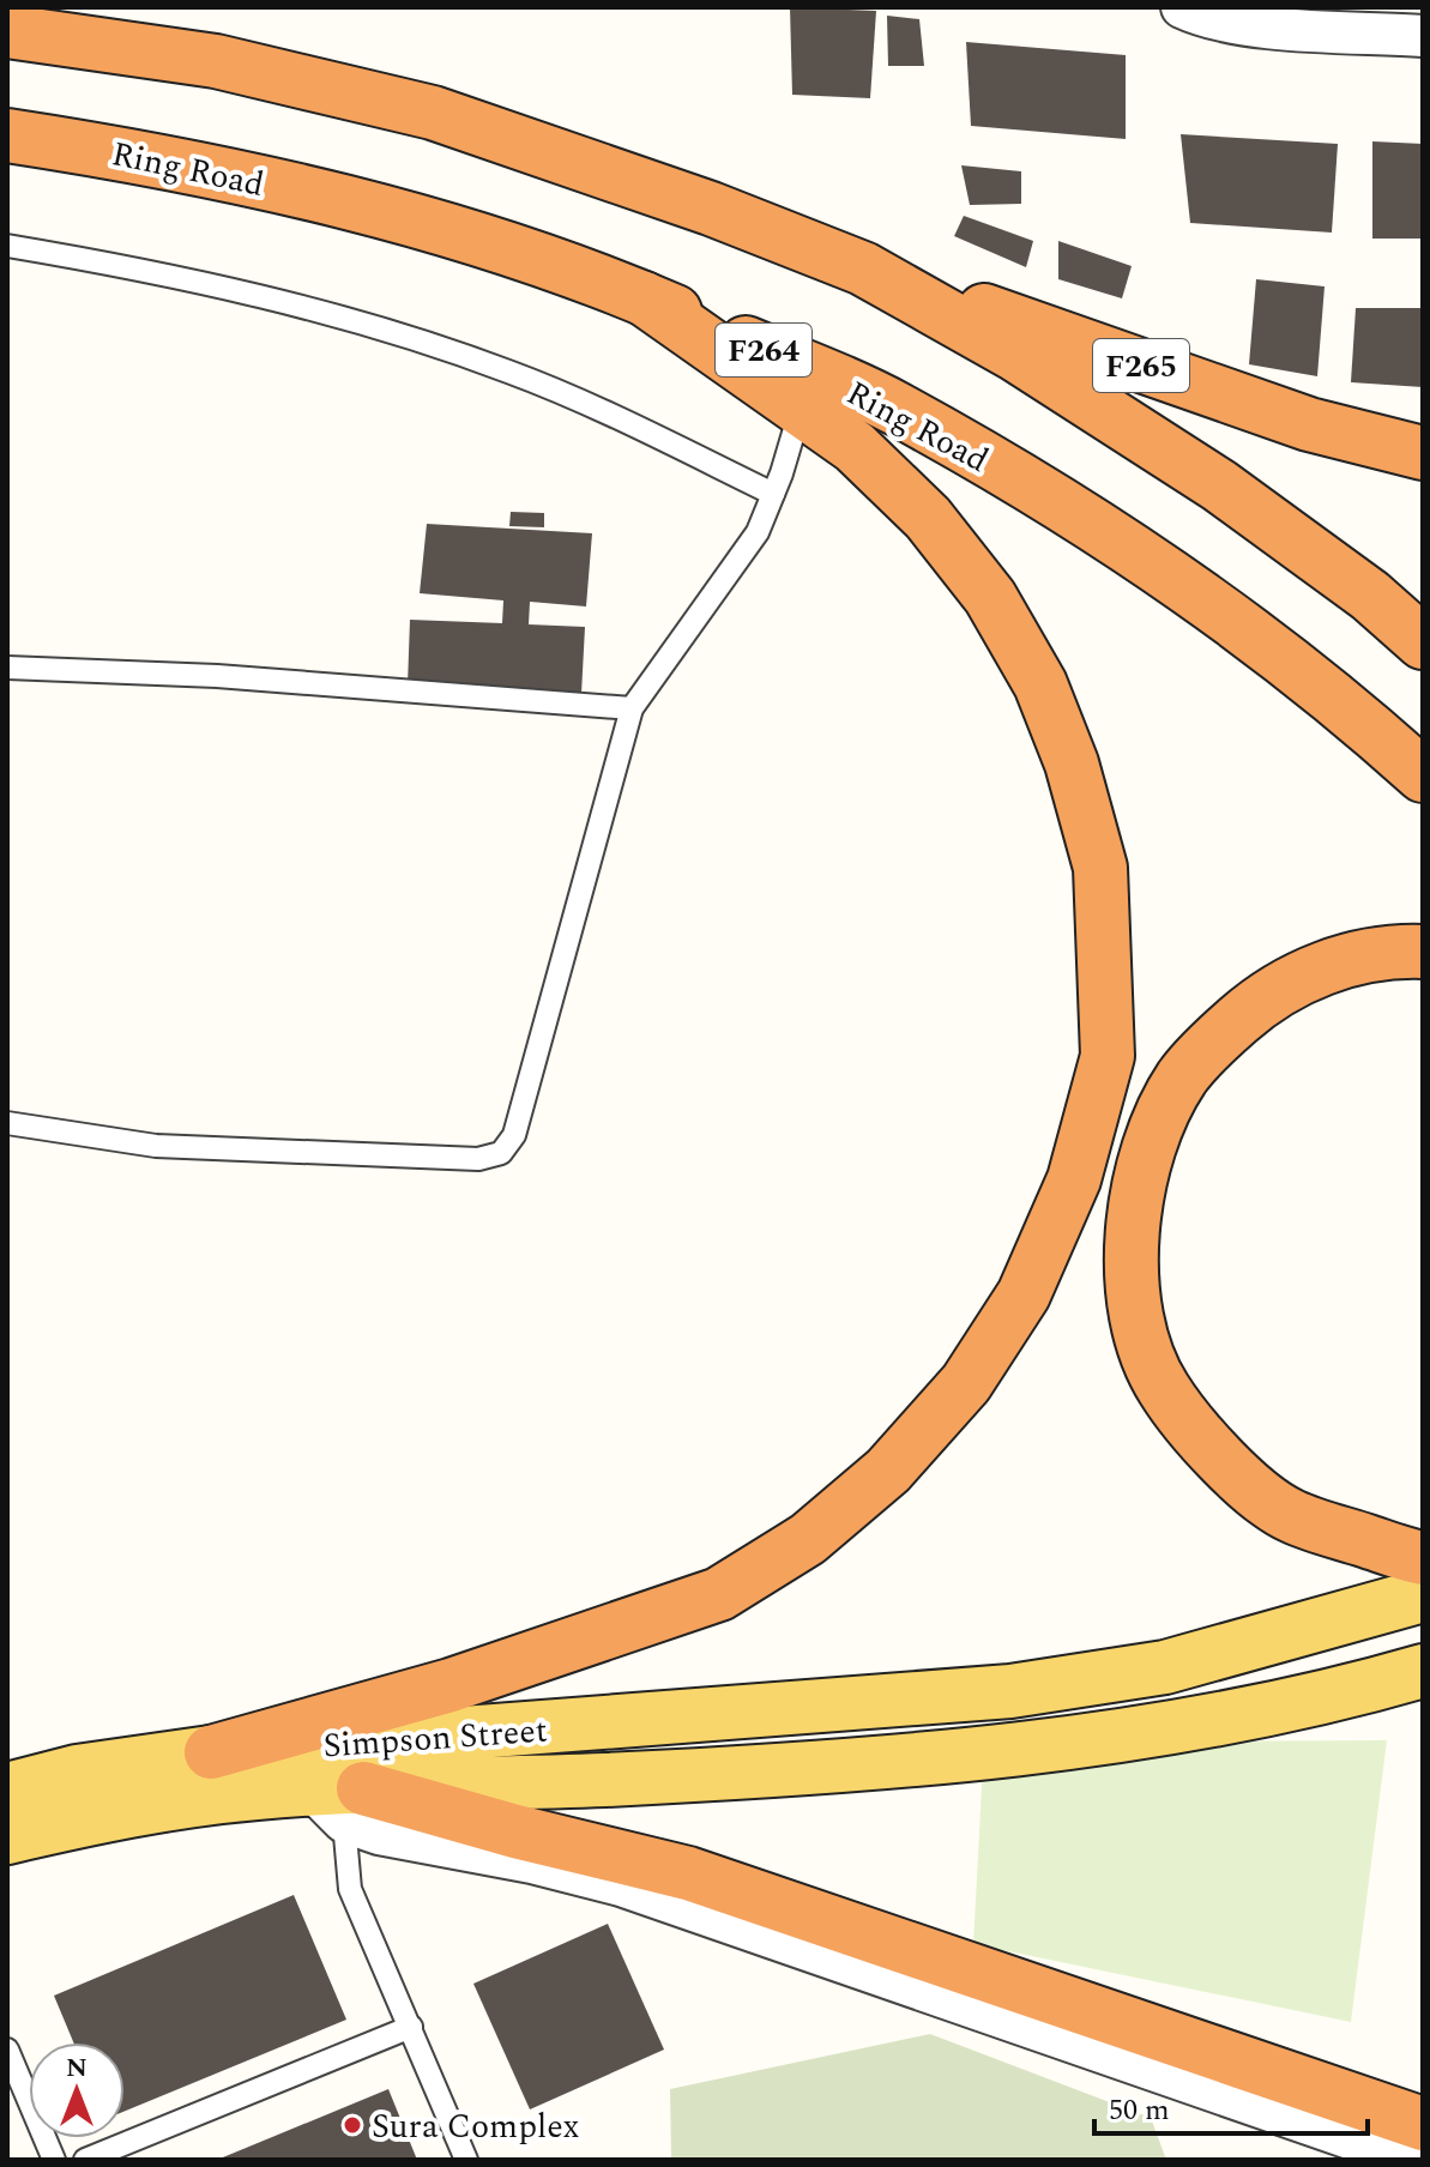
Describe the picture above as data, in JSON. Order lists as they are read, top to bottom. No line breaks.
{"streets":{"highway":["Ring Road","F264","F265"],"main road":["Simpson Street"]},"places":["Sura Complex"],"scale_bar":"50 m","north":"top"}
